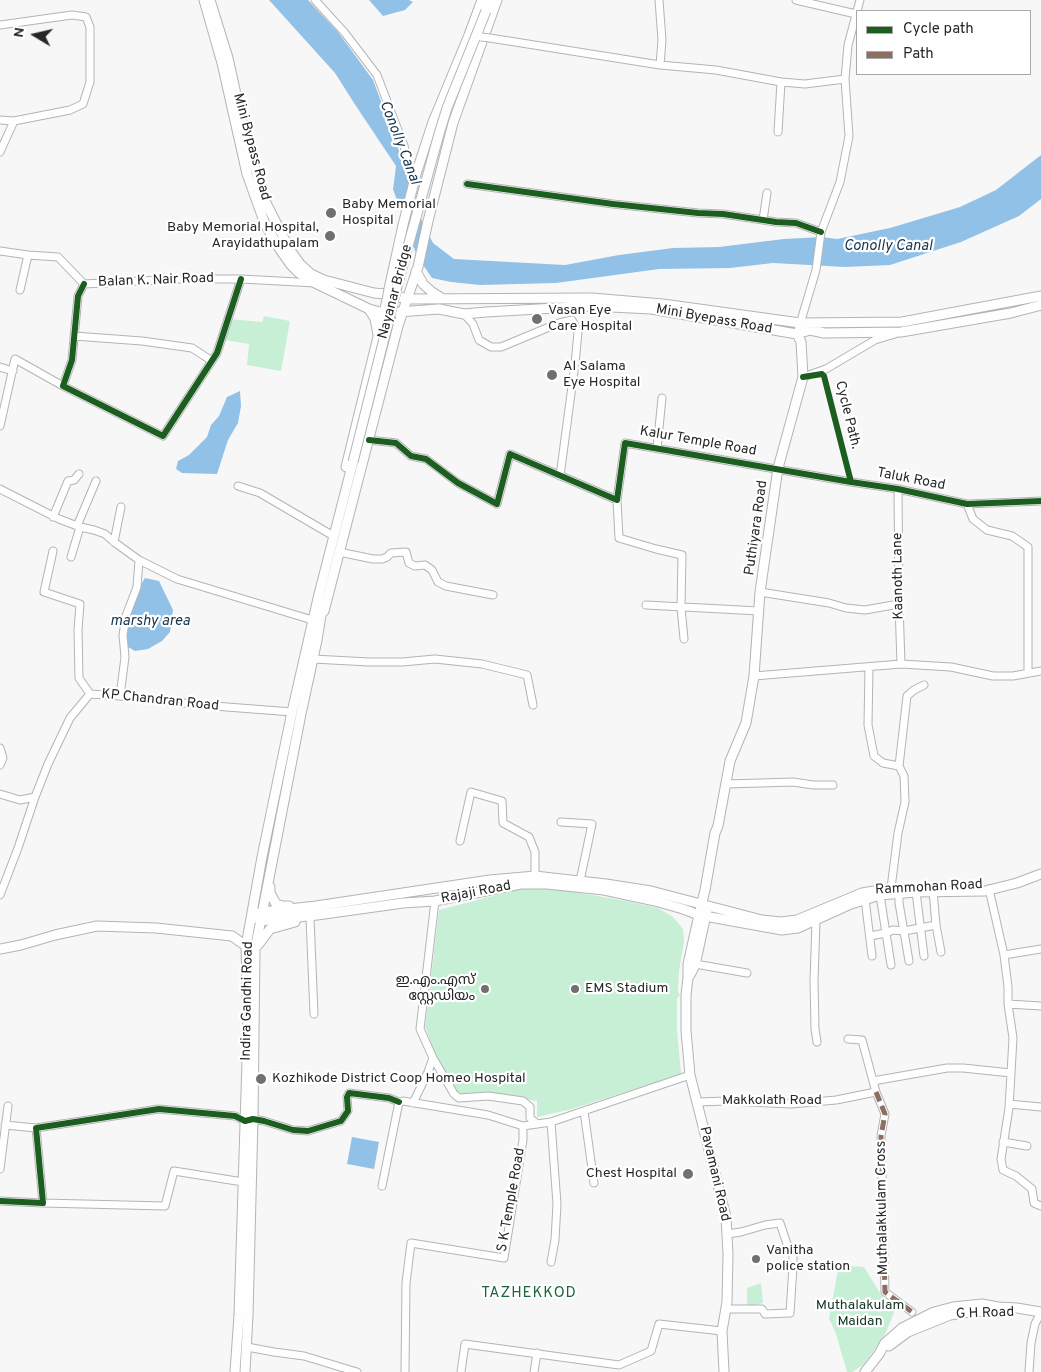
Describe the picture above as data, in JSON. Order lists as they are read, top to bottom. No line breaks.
{"streets":{"main road":["Mini Bypass Road","Nayanar Bridge","Mini Byepass Road","Puthiyara Road","Rammohan Road","Rajaji Road","Indira Gandhi Road","Pavamani Road","G H Road"],"street":["Balan K. Nair Road","Kalur Temple Road","Taluk Road","Kaanoth Lane","KP Chandran Road","Makkolath Road","S K Temple Road","Muthalakkulam Cross"],"cycle path":["Cycle Path."]},"crossings":[["Mini Bypass Road","Balan K. Nair Road"],["Mini Bypass Road","Mini Byepass Road"],["Nayanar Bridge","Indira Gandhi Road"],["Mini Byepass Road","Puthiyara Road"],["Kalur Temple Road","Taluk Road"],["Kalur Temple Road","Puthiyara Road"],["Taluk Road","Puthiyara Road"],["Taluk Road","Kaanoth Lane"],["Puthiyara Road","Rammohan Road"],["Puthiyara Road","Rajaji Road"],["Puthiyara Road","Pavamani Road"],["KP Chandran Road","Indira Gandhi Road"],["Rammohan Road","Rajaji Road"],["Rammohan Road","Pavamani Road"],["Rajaji Road","Indira Gandhi Road"],["Rajaji Road","Pavamani Road"],["Makkolath Road","Pavamani Road"],["Makkolath Road","Muthalakkulam Cross"]],"districts":["TAZHEKKOD"],"water":["Conolly Canal","marshy area"],"parks":["Muthalakulam Maidan"],"places":["Baby Memorial Hospital","Baby Memorial Hospital, Arayidathupalam","Vasan Eye Care Hospital","Al Salama Eye Hospital","ഇ.എം.എസ് സ്റ്റേഡിയം","EMS Stadium","Kozhikode District Coop Homeo Hospital","Chest Hospital","Vanitha police station"],"legend":["Cycle path","Path"],"north":"left"}
